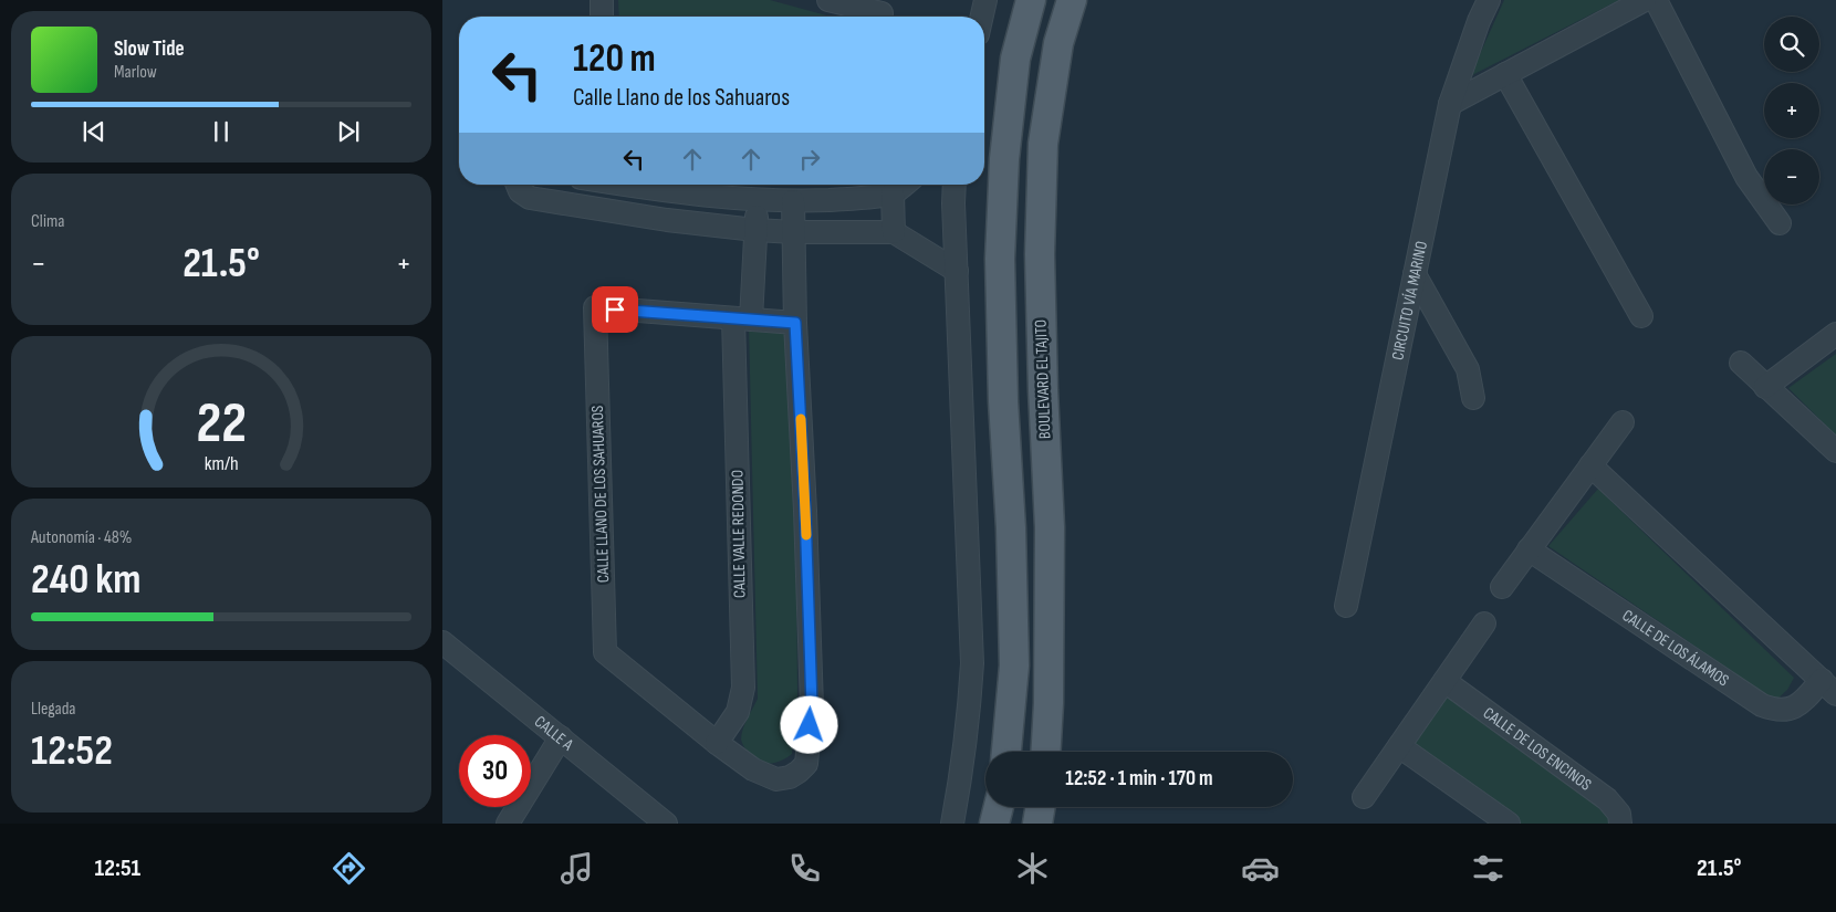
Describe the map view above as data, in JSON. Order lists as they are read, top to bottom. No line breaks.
{"streets":{"main road":["BOULEVARD EL TAJITO"],"street":["CIRCUITO VÍA MARINO","CALLE LLANO DE LOS SAHUAROS","CALLE VALLE REDONDO","CALLE DE LOS ÁLAMOS","CALLE A","CALLE DE LOS ENCINOS"]},"crossings":[["CALLE LLANO DE LOS SAHUAROS","CALLE VALLE REDONDO"]],"page":{"map_buttons":["+","−"],"turn":["120 m","Calle Llano de los Sahuaros"],"song":["Slow Tide","Marlow"],"tile":["Clima",["Autonomía · 48%","240 km"],["Llegada","12:52"]],"heat":["−","21.5°","+"],"limit":"30","trip":"12:52 · 1 min · 170 m","tabs":["12:51","21.5°"],"gauge":["22","km/h"]}}
